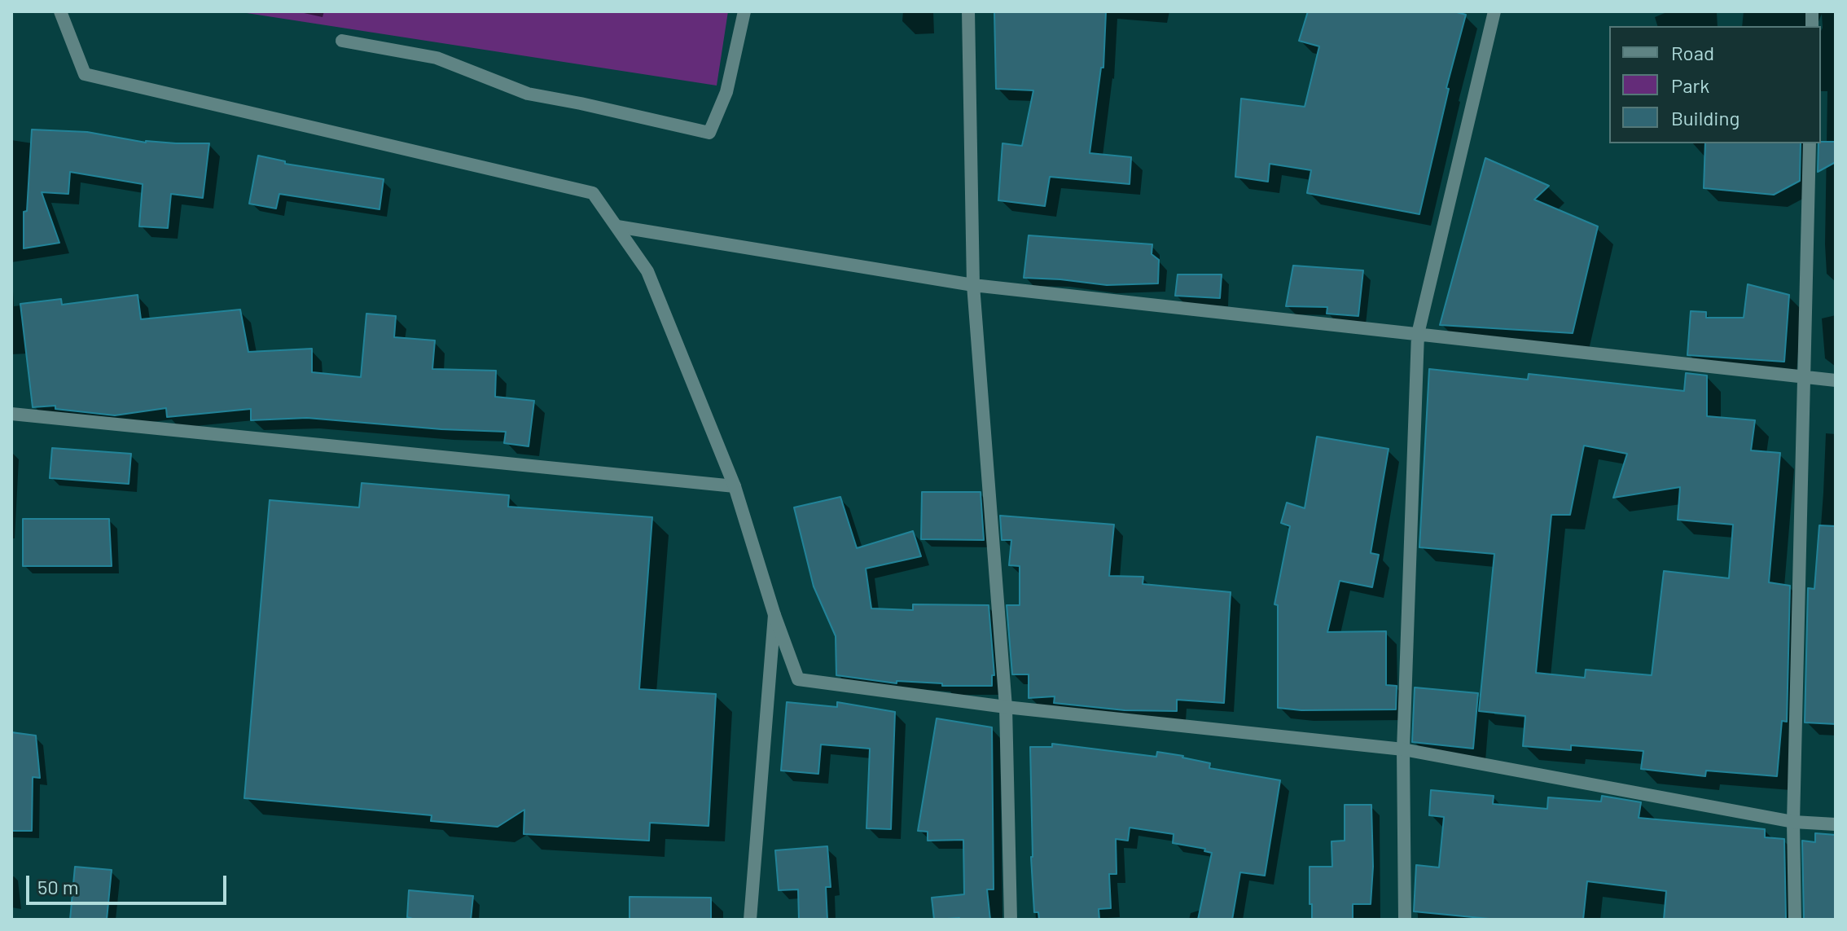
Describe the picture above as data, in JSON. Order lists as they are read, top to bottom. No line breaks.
{"legend":["Road","Park","Building"],"scale_bar":"50 m"}
